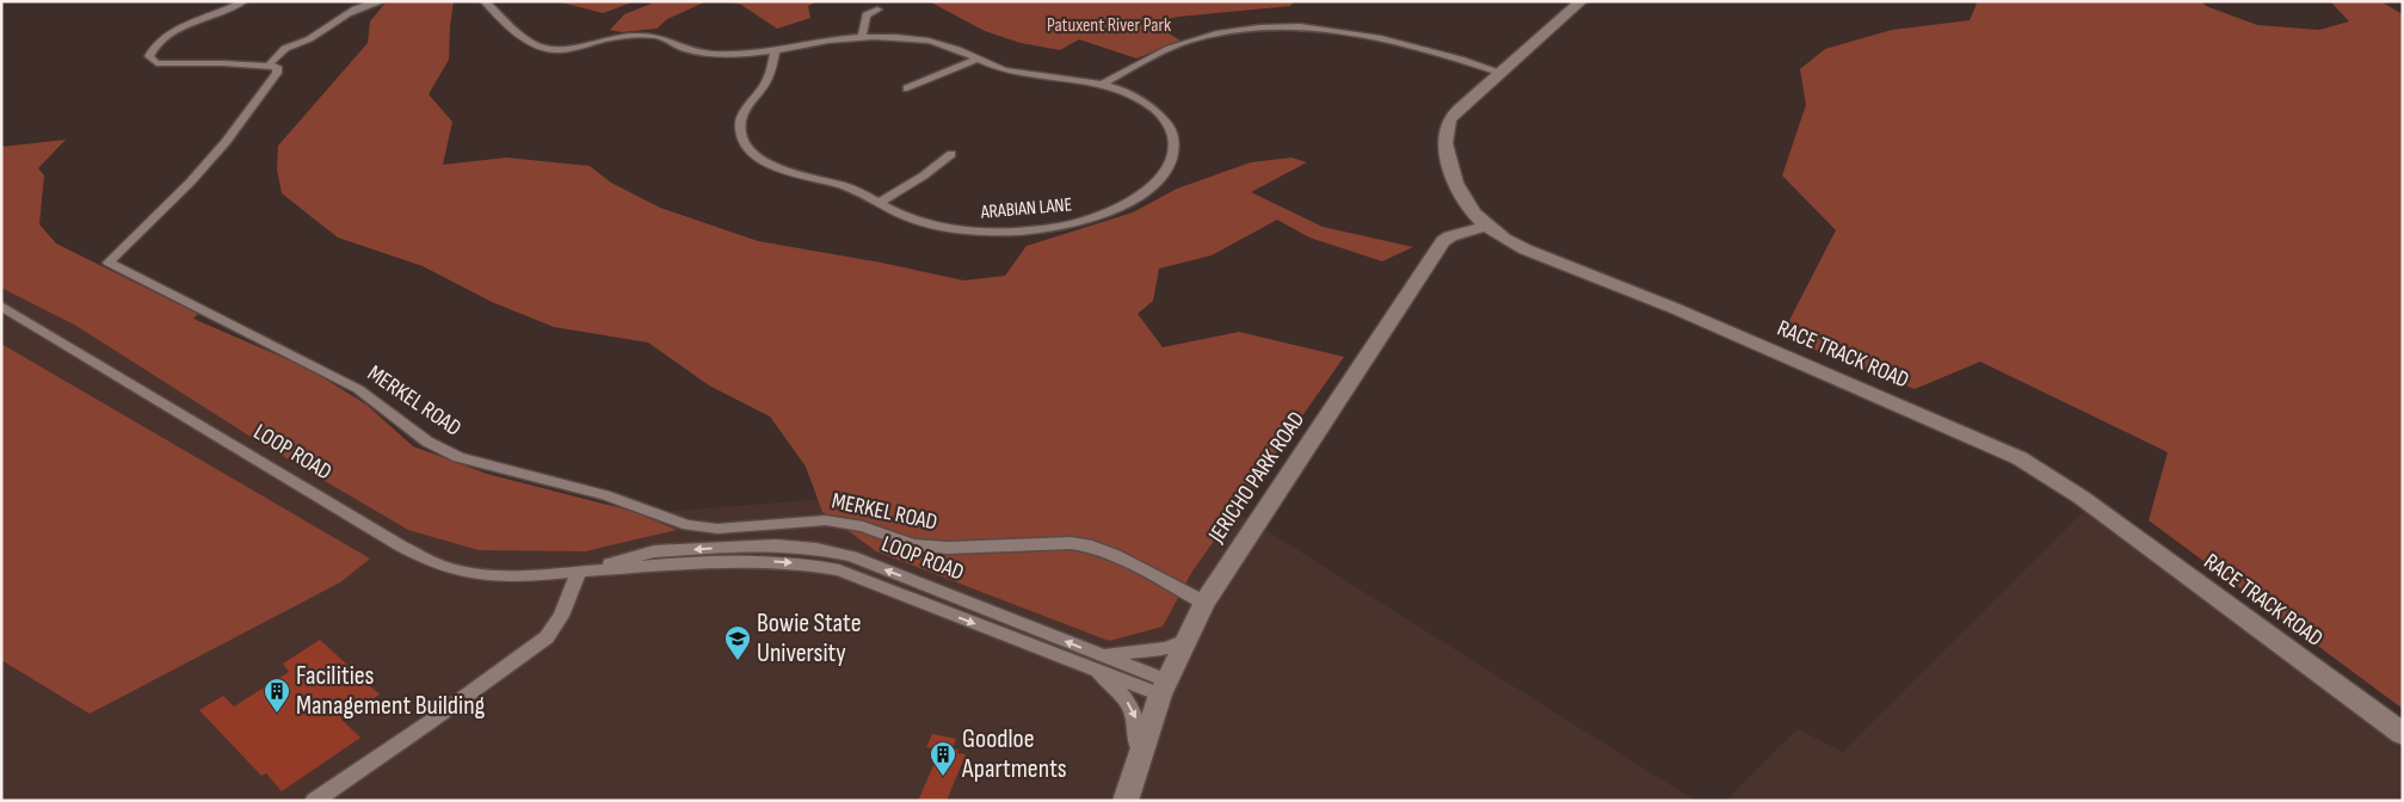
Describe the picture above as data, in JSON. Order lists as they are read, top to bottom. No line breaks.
{"streets":{"street":["ARABIAN LANE","RACE TRACK ROAD","MERKEL ROAD","LOOP ROAD","JERICHO PARK ROAD"]},"crossings":[["RACE TRACK ROAD","JERICHO PARK ROAD"],["MERKEL ROAD","JERICHO PARK ROAD"],["LOOP ROAD","JERICHO PARK ROAD"]],"parks":["Patuxent River Park"],"places":{"school or university":["Bowie State University"],"building":["Facilities Management Building","Goodloe Apartments"]}}
